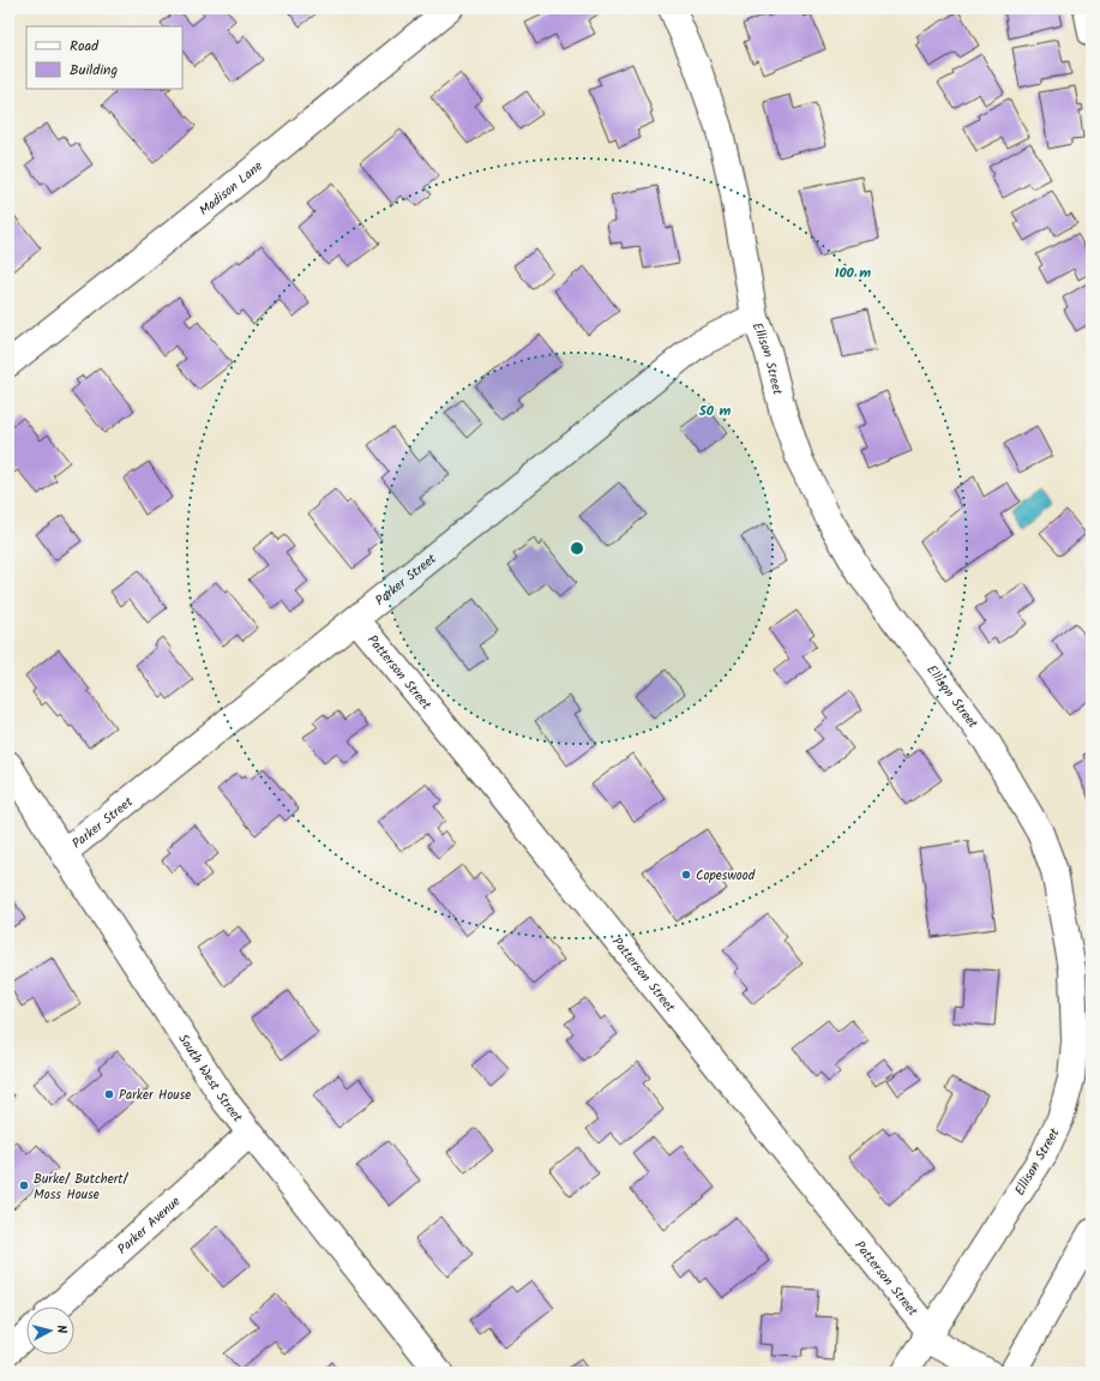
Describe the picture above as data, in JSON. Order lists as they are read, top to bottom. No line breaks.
{"streets":{"street":["Madison Lane","Ellison Street","Parker Street","Patterson Street","South West Street","Parker Avenue"]},"crossings":[["Ellison Street","Parker Street"],["Ellison Street","Patterson Street"],["Parker Street","Patterson Street"],["Parker Street","South West Street"],["South West Street","Parker Avenue"]],"places":["Copeswood","Parker House","Burke/ Butchert/ Moss House"],"legend":["Road","Building"],"north":"right","rings":["100 m","50 m"]}
